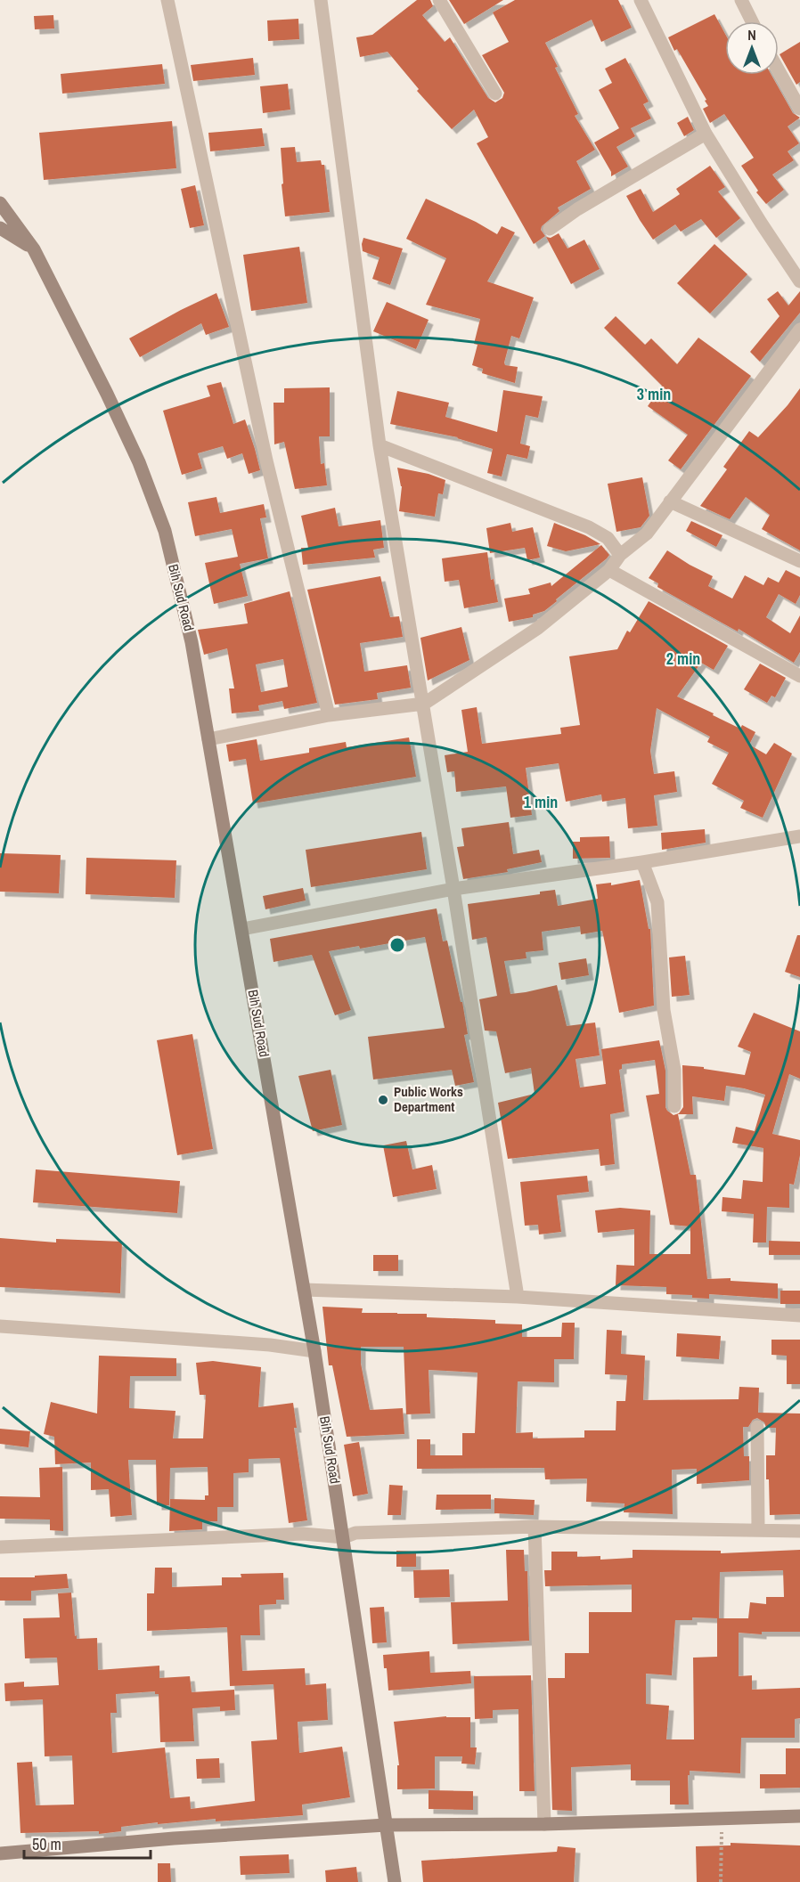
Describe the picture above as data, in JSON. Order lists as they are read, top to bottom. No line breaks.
{"streets":{"main road":["Bih Sud Road"]},"places":["Public Works Department"],"scale_bar":"50 m","north":"top","rings":["3 min","2 min","1 min"]}
